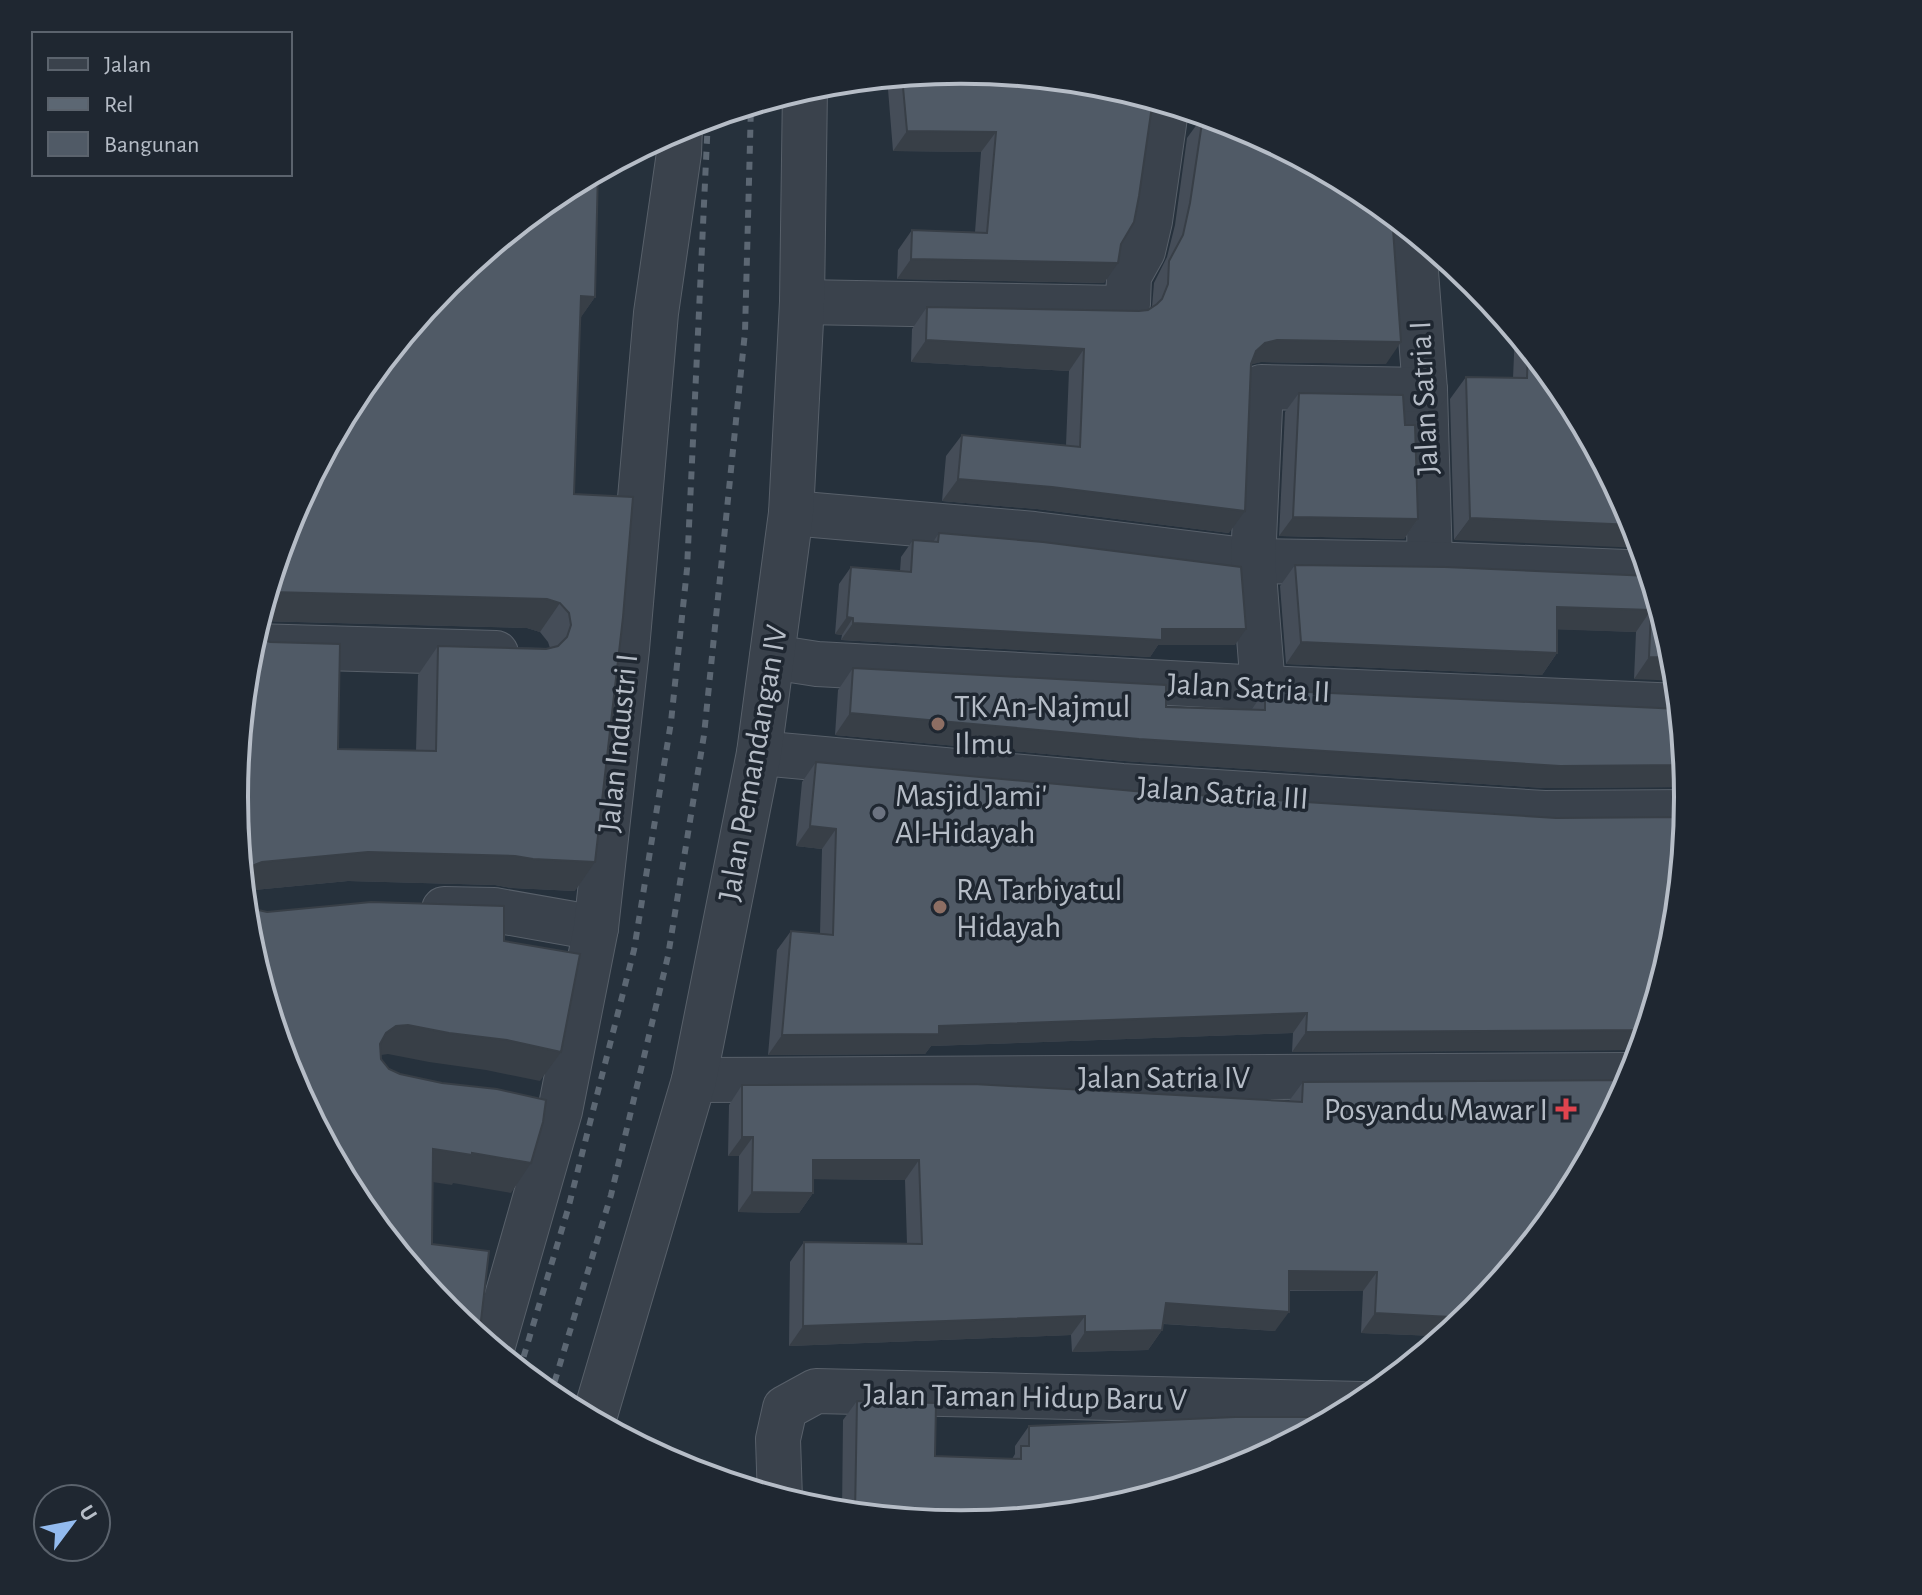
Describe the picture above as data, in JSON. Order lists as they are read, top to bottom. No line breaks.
{"streets":{"street":["Jalan Satria I","Jalan Satria II","Jalan Industri I","Jalan Pemandangan IV","Jalan Satria III","Jalan Satria IV","Jalan Taman Hidup Baru V"]},"crossings":[["Jalan Satria II","Jalan Pemandangan IV"],["Jalan Pemandangan IV","Jalan Satria III"],["Jalan Pemandangan IV","Jalan Satria IV"]],"places":{"other":["TK An-Najmul Ilmu","Masjid Jami' Al-Hidayah","RA Tarbiyatul Hidayah"],"health":["Posyandu Mawar I"]},"legend":["Jalan","Rel","Bangunan"],"north":"top right"}
